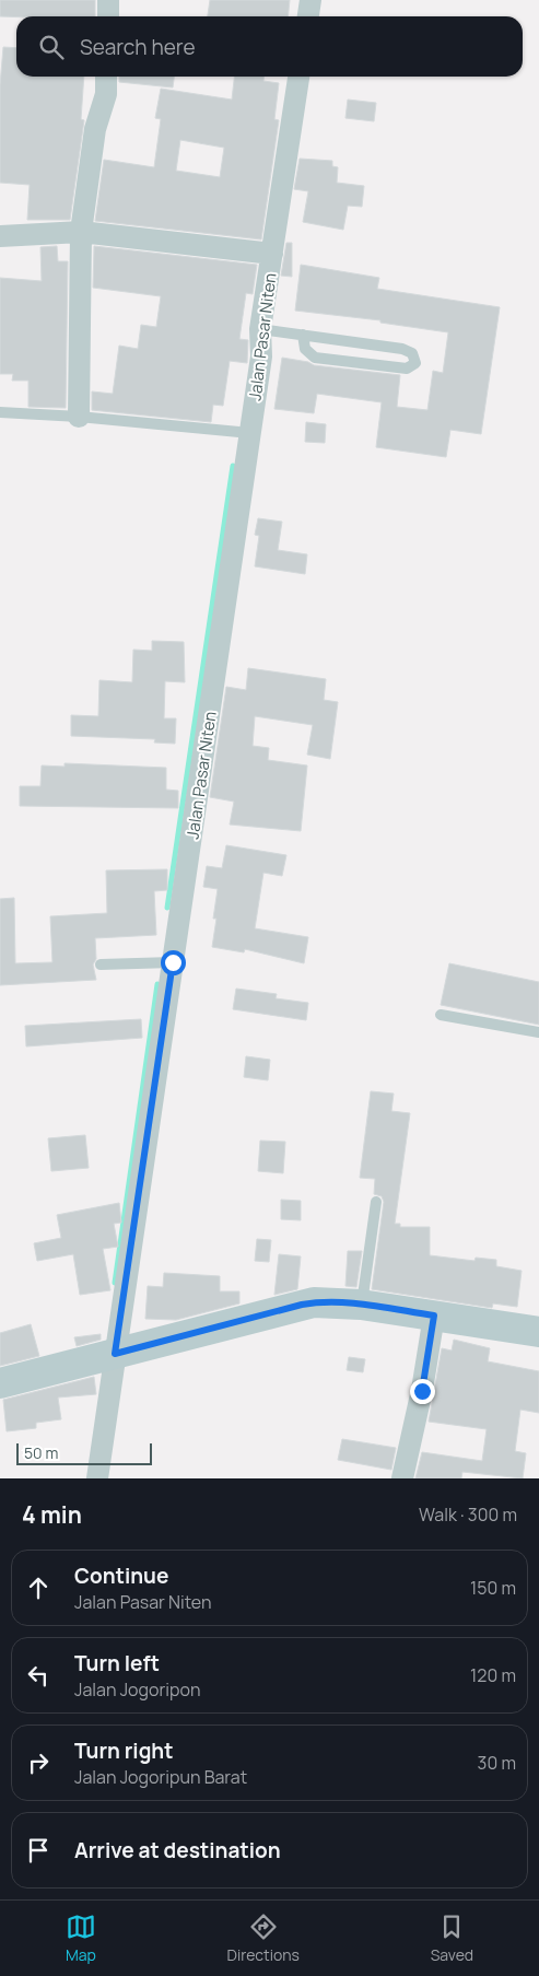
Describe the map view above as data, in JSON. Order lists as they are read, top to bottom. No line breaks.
{"streets":{"street":["Jalan Pasar Niten"]},"scale_bar":"50 m","page":{"search":"Search here","scale":"50 m","heading":["4 min","Walk · 300 m"],"list":[["Continue","Jalan Pasar Niten","150 m"],["Turn left","Jalan Jogoripon","120 m"],["Turn right","Jalan Jogoripun Barat","30 m"],"Arrive at destination"],"nav":["Map","Directions","Saved"]}}
